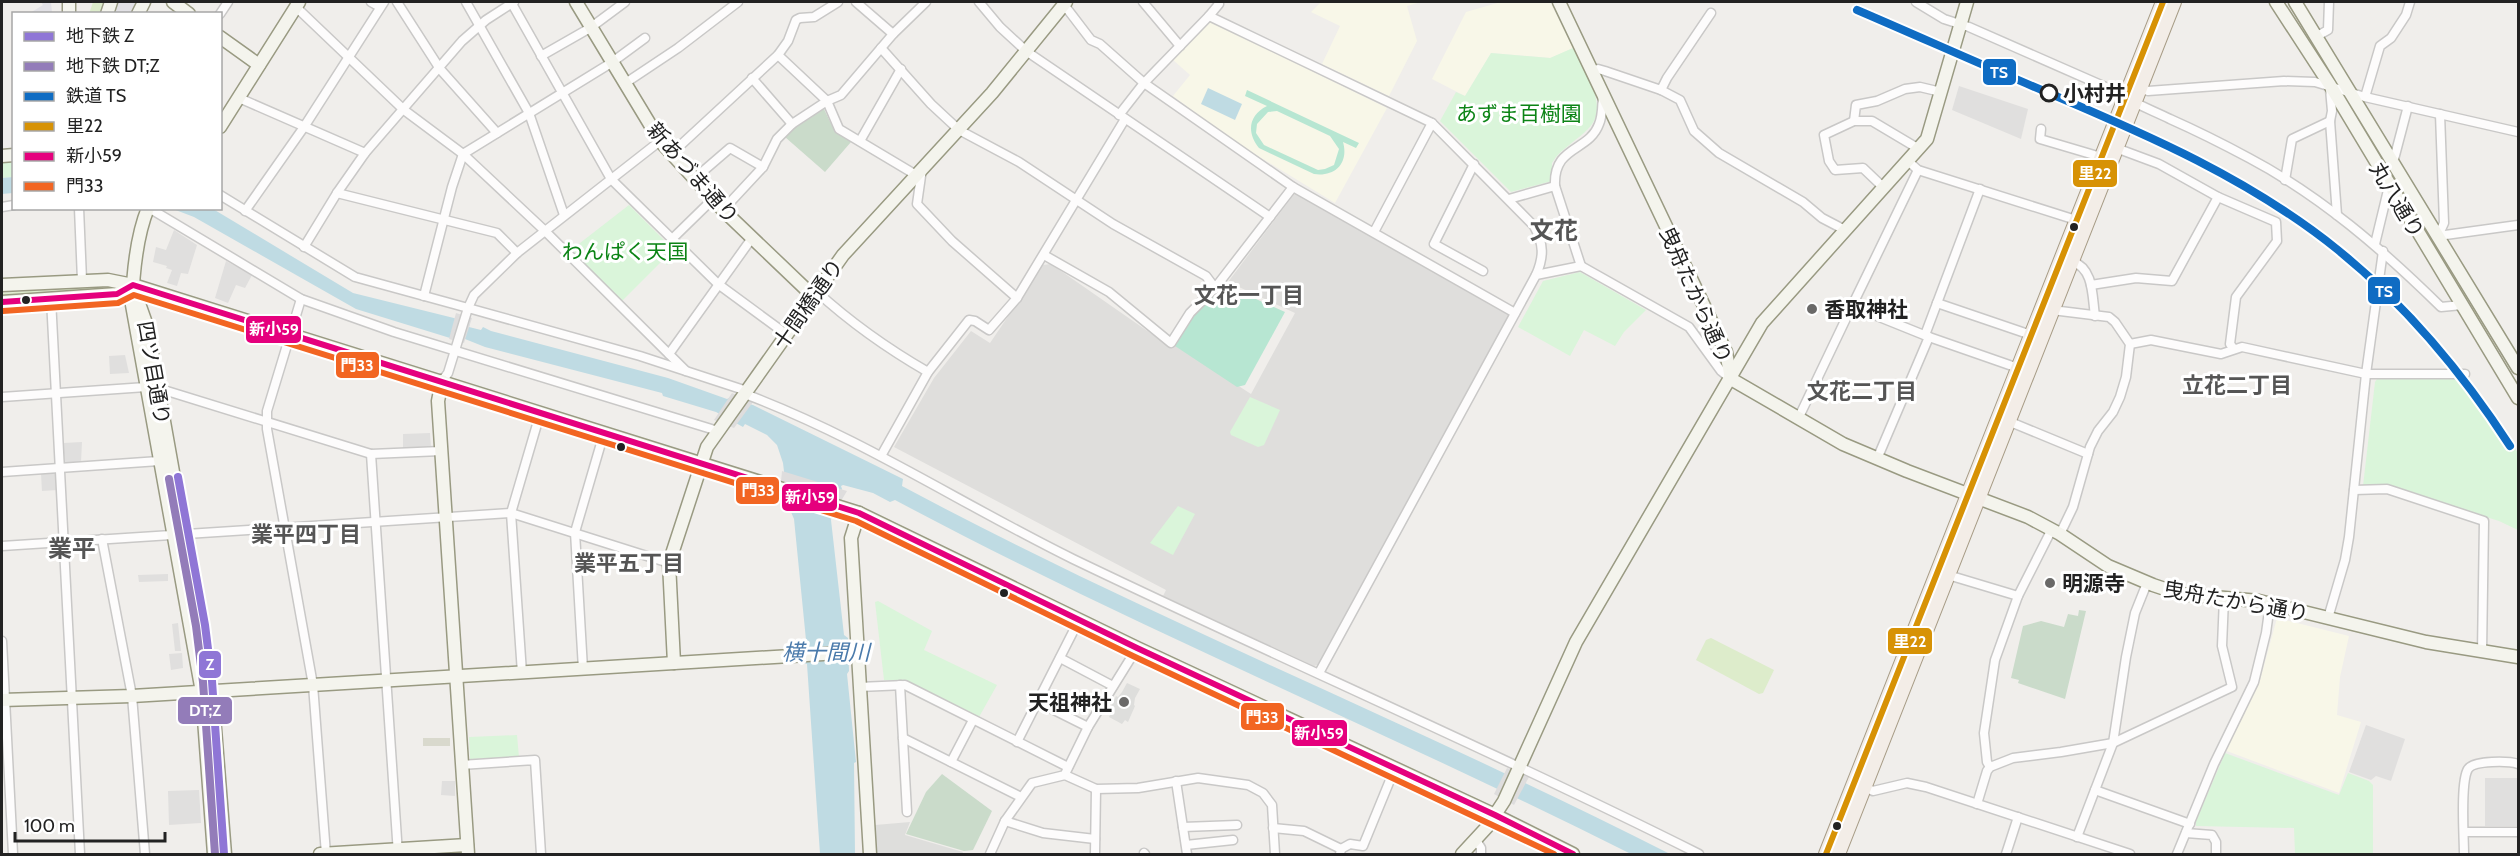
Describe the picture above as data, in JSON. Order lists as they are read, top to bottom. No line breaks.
{"streets":{"street":["新あづま通り","丸八通り","曳舟たから通り","十間橋通り","四ツ目通り"]},"crossings":[["新あづま通り","十間橋通り"]],"districts":["文花","文花一丁目","立花二丁目","文花二丁目","業平四丁目","業平","業平五丁目"],"water":["横十間川"],"parks":["あずま百樹園","わんぱく天国"],"places":["小村井","香取神社","明源寺","天祖神社"],"lines":["transit line 里22","rail line TS","transit line 新小59","transit line 門33","metro line Z","metro line DT;Z"],"legend":["地下鉄 Z","地下鉄 DT;Z","鉄道 TS","里22","新小59","門33"],"scale_bar":"100 m"}
